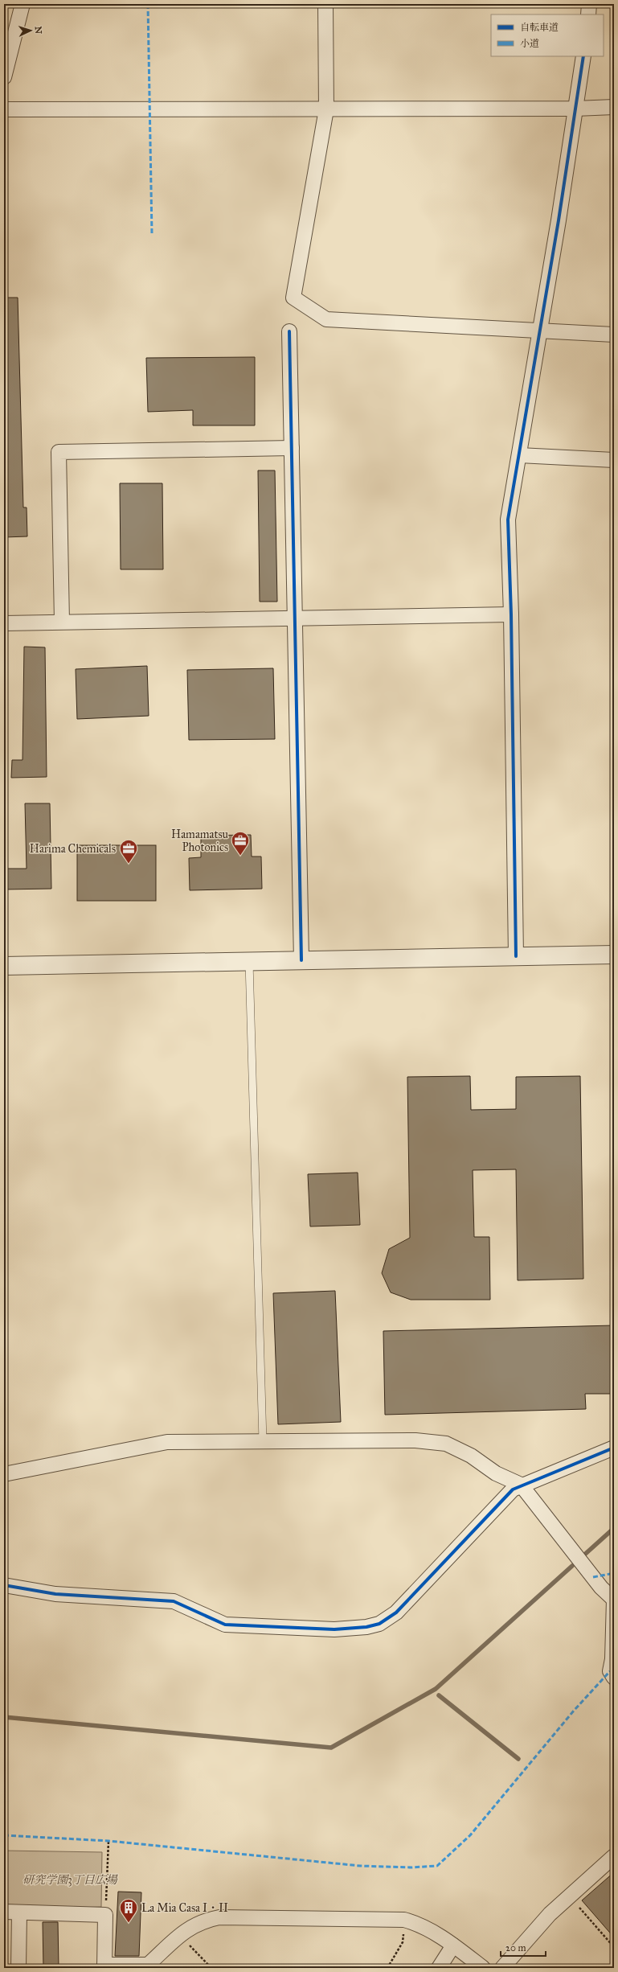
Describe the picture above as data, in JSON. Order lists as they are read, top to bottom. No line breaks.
{"parks":["研究学園3丁目広場"],"places":{"office":["Hamamatsu Photonics","Harima Chemicals"],"building":["La Mia Casa I・II"]},"legend":["自転車道","小道"],"scale_bar":"20 m","north":"right"}
